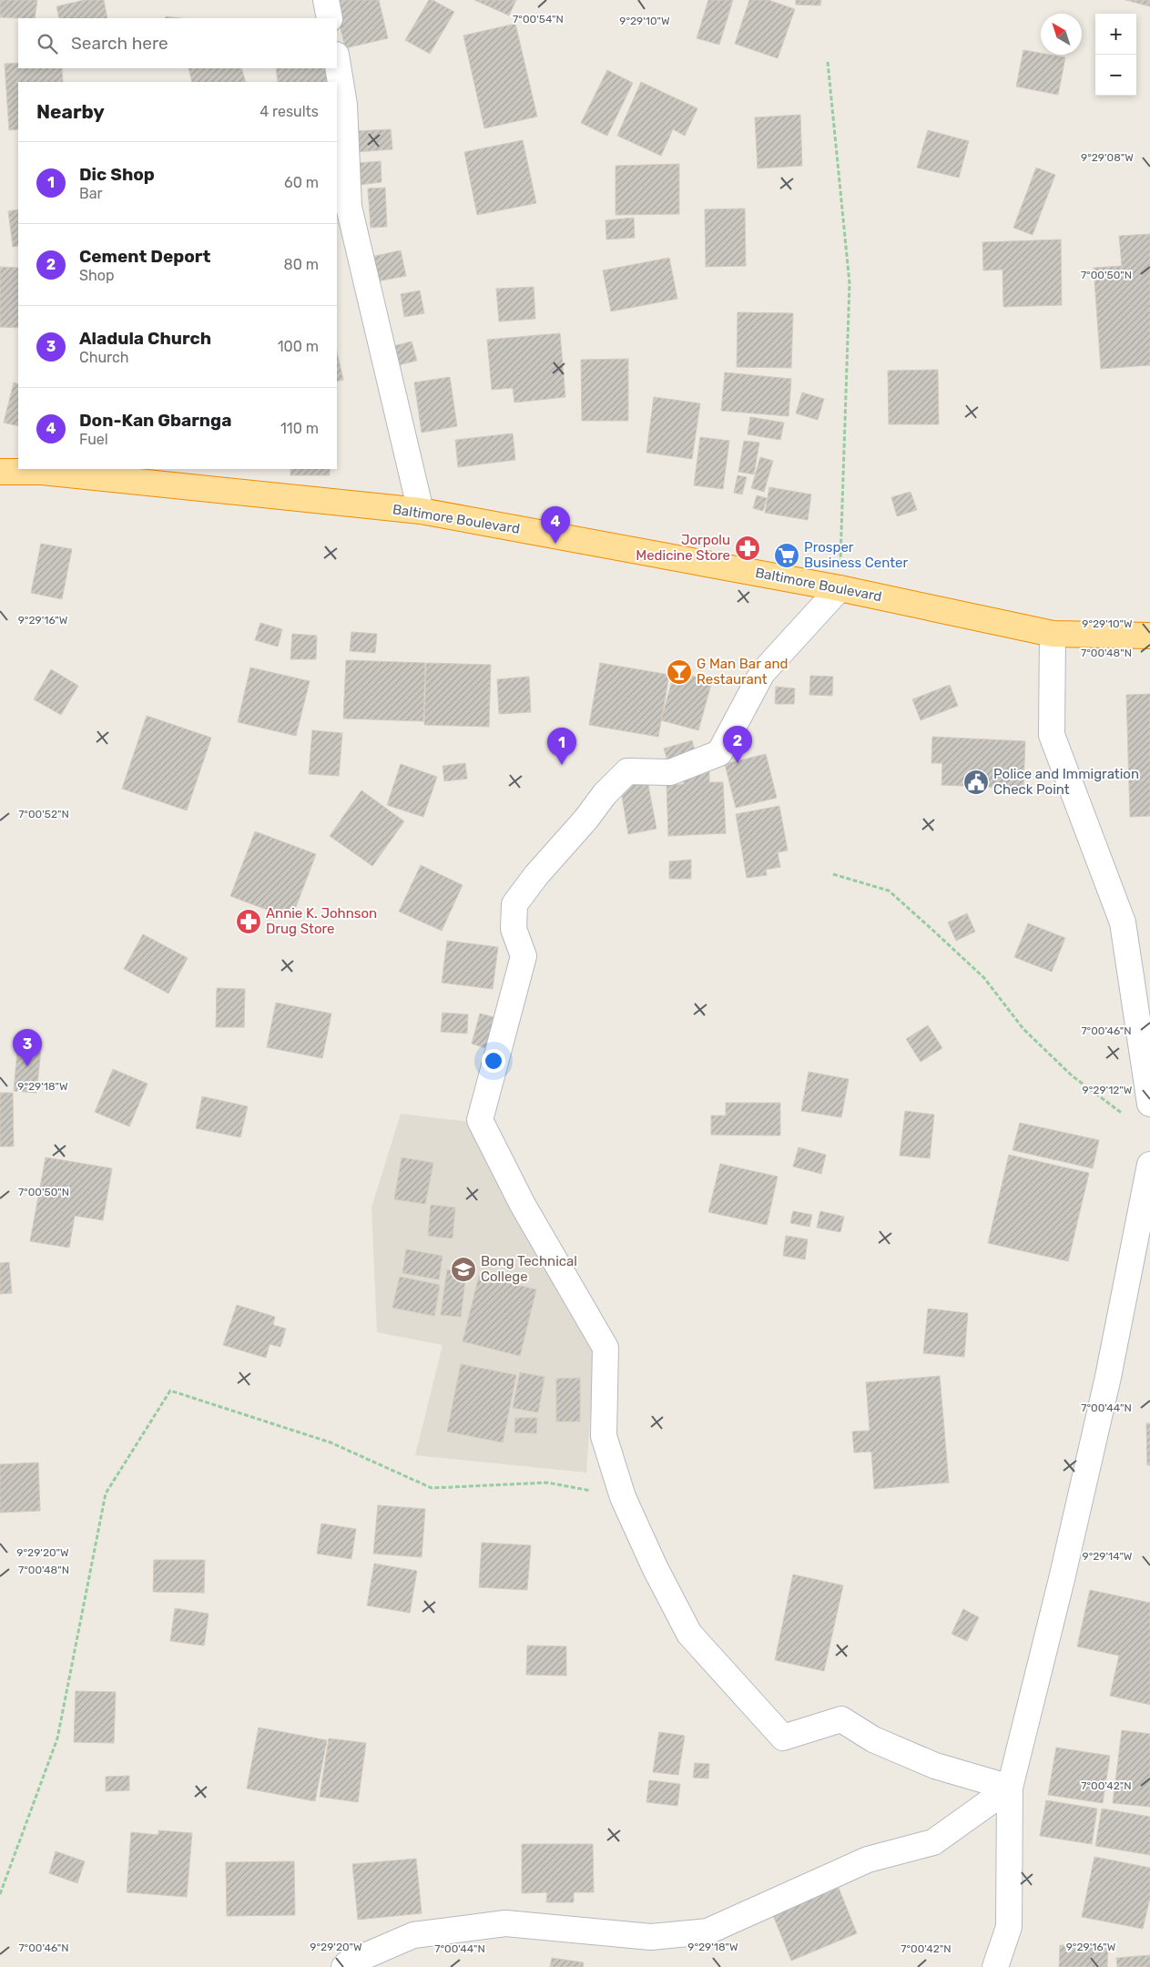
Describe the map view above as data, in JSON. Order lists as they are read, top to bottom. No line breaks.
{"streets":{"highway":["Baltimore Boulevard"]},"places":{"pharmacy":["Jorpolu Medicine Store","Annie K. Johnson Drug Store"],"supermarket":["Prosper Business Center"],"bar":["G Man Bar and Restaurant"],"public building":["Police and Immigration Check Point"],"school or university":["Bong Technical College"]},"north":"top left","page":{"map_buttons":["+","−"],"search":"Search here","heading":["Nearby","4 results"],"list":[{"mark":"1","name":"Dic Shop","note":"Bar","value":"60 m"},{"mark":"2","name":"Cement Deport","note":"Shop","value":"80 m"},{"mark":"3","name":"Aladula Church","note":"Church","value":"100 m"},{"mark":"4","name":"Don-Kan Gbarnga","note":"Fuel","value":"110 m"}],"pins":["4","2","1","3"]},"coordinates":["7°00'54\"N","9°29'10\"W","9°29'08\"W","7°00'50\"N","9°29'16\"W","7°00'48\"N","7°00'52\"N","7°00'46\"N","9°29'18\"W","9°29'12\"W","7°00'44\"N","9°29'20\"W","9°29'14\"W","7°00'42\"N"]}
